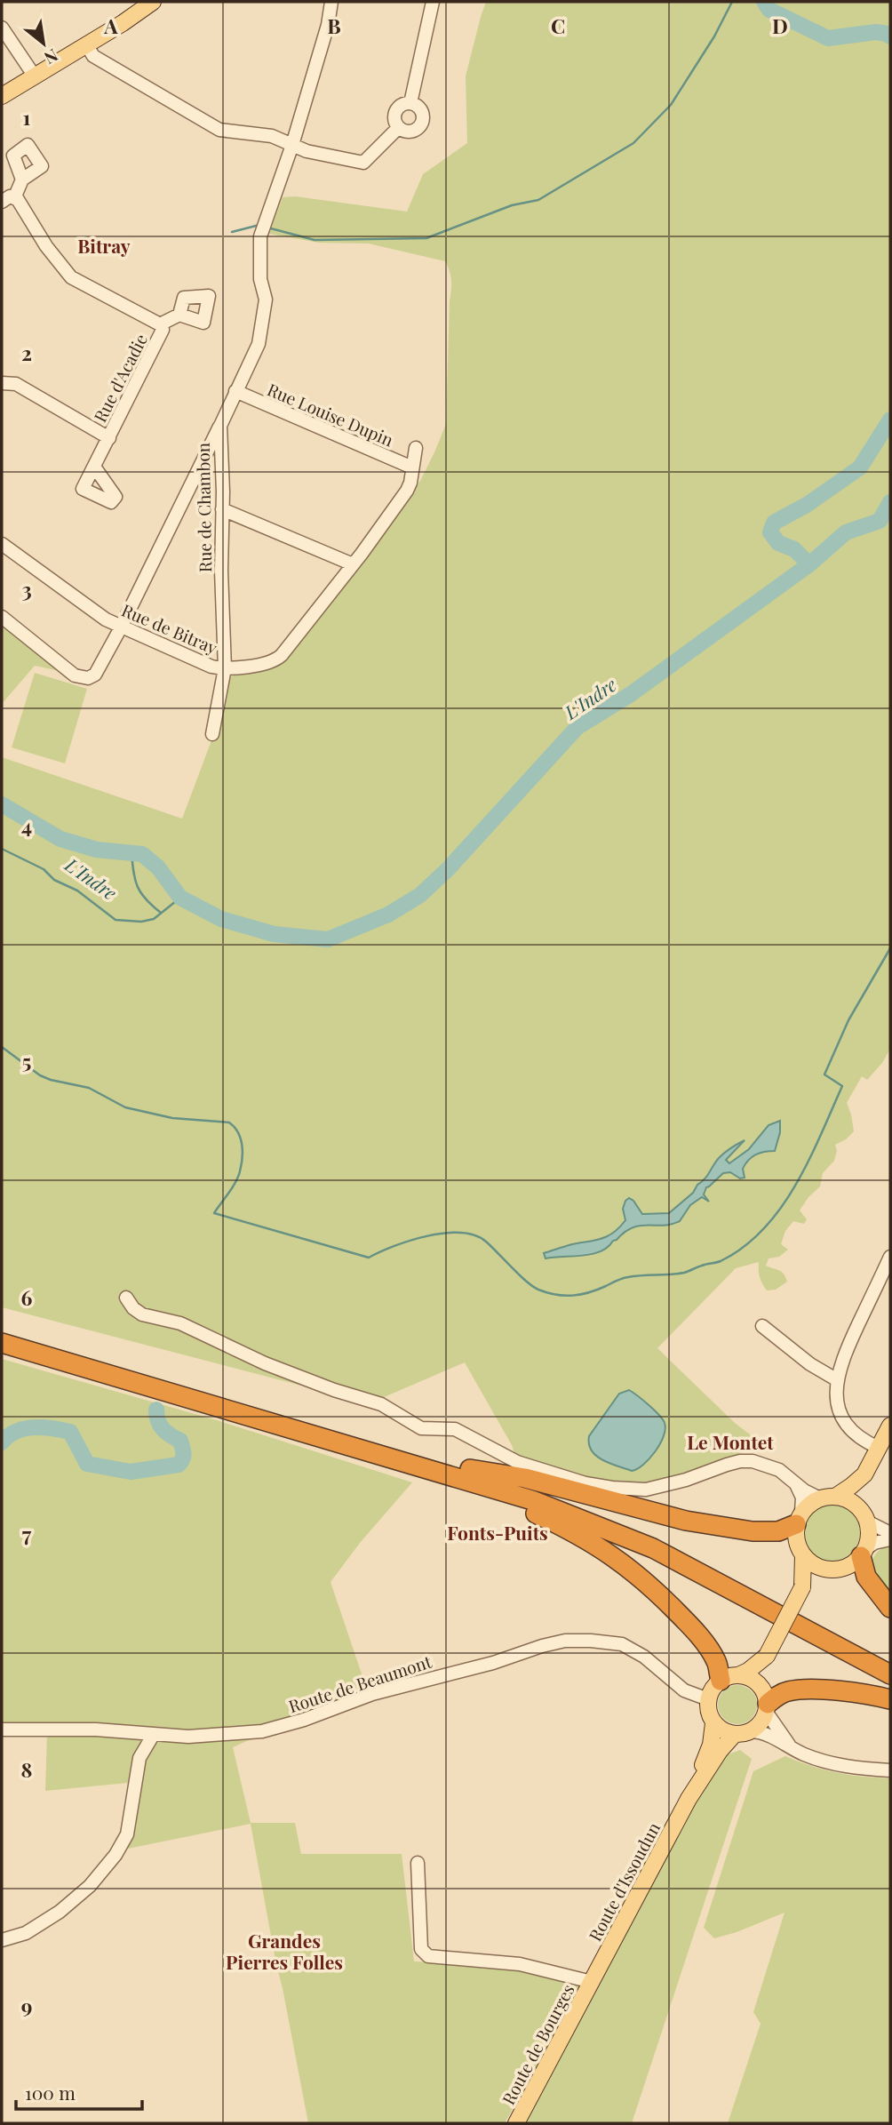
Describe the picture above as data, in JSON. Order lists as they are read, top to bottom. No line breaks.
{"streets":{"main road":["Route d'Issoudun","Route de Bourges"],"street":["Rue d'Acadie","Rue Louise Dupin","Rue de Chambon","Rue de Bitray","Route de Beaumont"]},"crossings":[["Rue Louise Dupin","Rue de Chambon"],["Rue Louise Dupin","Rue de Bitray"],["Rue de Chambon","Rue de Bitray"],["Route de Beaumont","Route d'Issoudun"],["Route d'Issoudun","Route de Bourges"]],"districts":["Bitray","Le Montet","Fonts-Puits","Grandes Pierres Folles"],"water":["L'Indre"],"scale_bar":"100 m","north":"bottom right","grid":{"columns":["A","B","C","D"],"rows":["1","2","3","4","5","6","7","8","9"]}}
